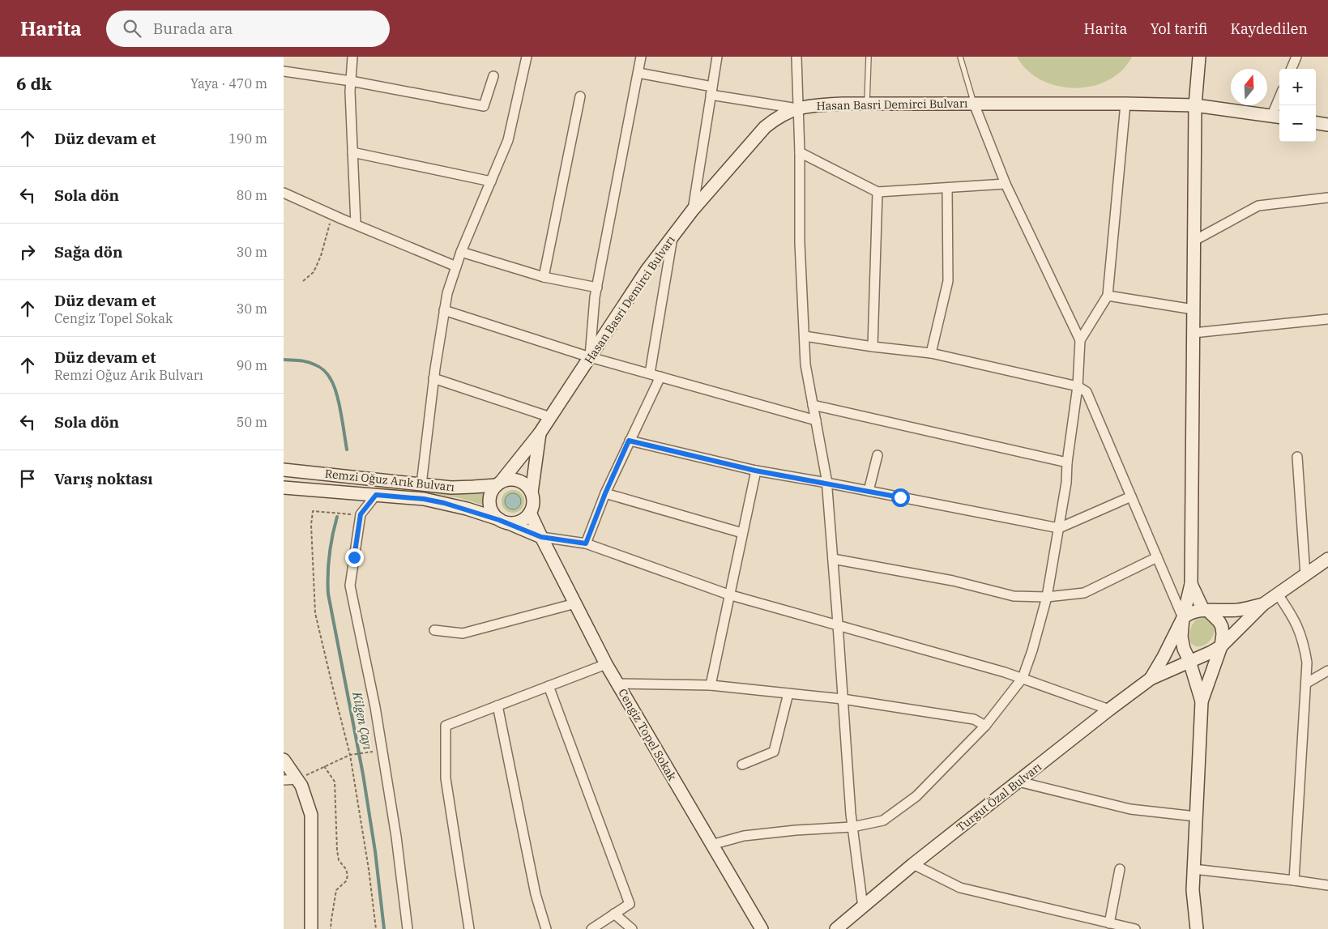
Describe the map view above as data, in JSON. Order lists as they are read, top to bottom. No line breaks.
{"streets":{"main road":["Hasan Basri Demirci Bulvarı","Remzi Oğuz Arık Bulvarı","Cengiz Topel Sokak","Turgut Özal Bulvarı"]},"crossings":[["Hasan Basri Demirci Bulvarı","Remzi Oğuz Arık Bulvarı"],["Hasan Basri Demirci Bulvarı","Cengiz Topel Sokak"],["Remzi Oğuz Arık Bulvarı","Cengiz Topel Sokak"]],"water":["Kilgen Çayı"],"north":"top","page":{"header":"Harita","search":"Burada ara","nav":["Harita","Yol tarifi","Kaydedilen"],"heading":["6 dk","Yaya · 470 m"],"map_buttons":["+","−"],"list":[["Düz devam et","190 m"],["Sola dön","80 m"],["Sağa dön","30 m"],["Düz devam et","Cengiz Topel Sokak","30 m"],["Düz devam et","Remzi Oğuz Arık Bulvarı","90 m"],["Sola dön","50 m"],"Varış noktası"]}}
